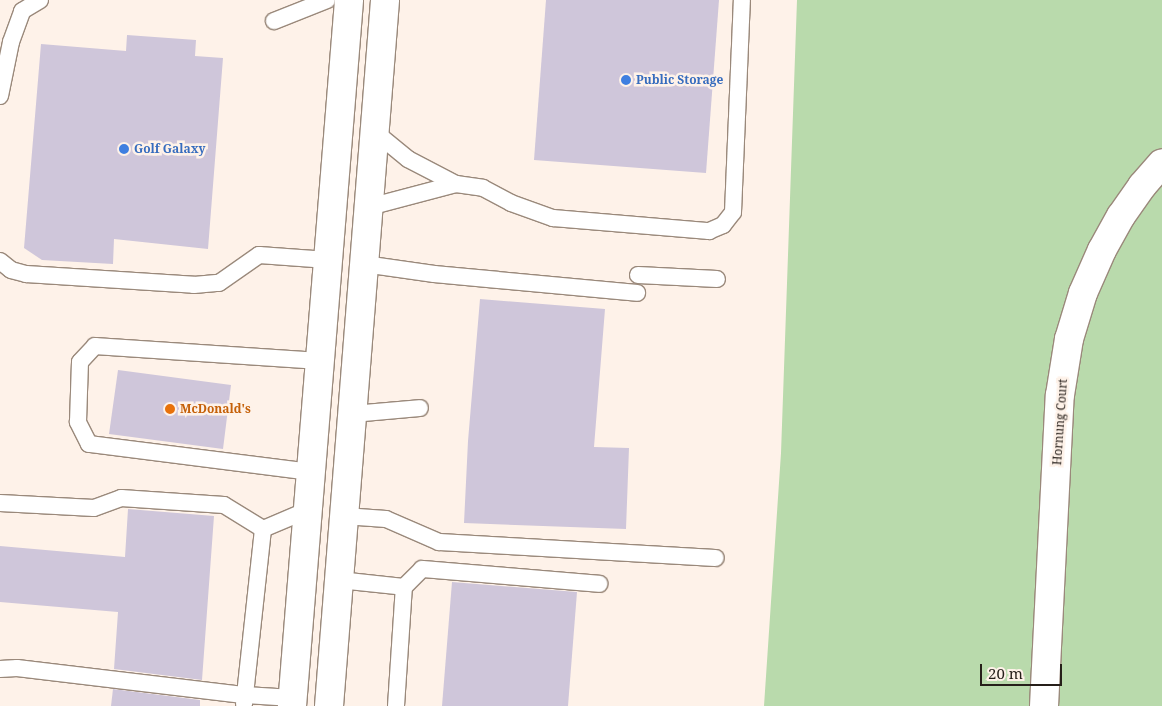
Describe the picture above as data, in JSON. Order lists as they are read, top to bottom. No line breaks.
{"streets":{"main road":["Hornung Court"]},"places":["Public Storage","Golf Galaxy","McDonald's"],"scale_bar":"20 m"}
